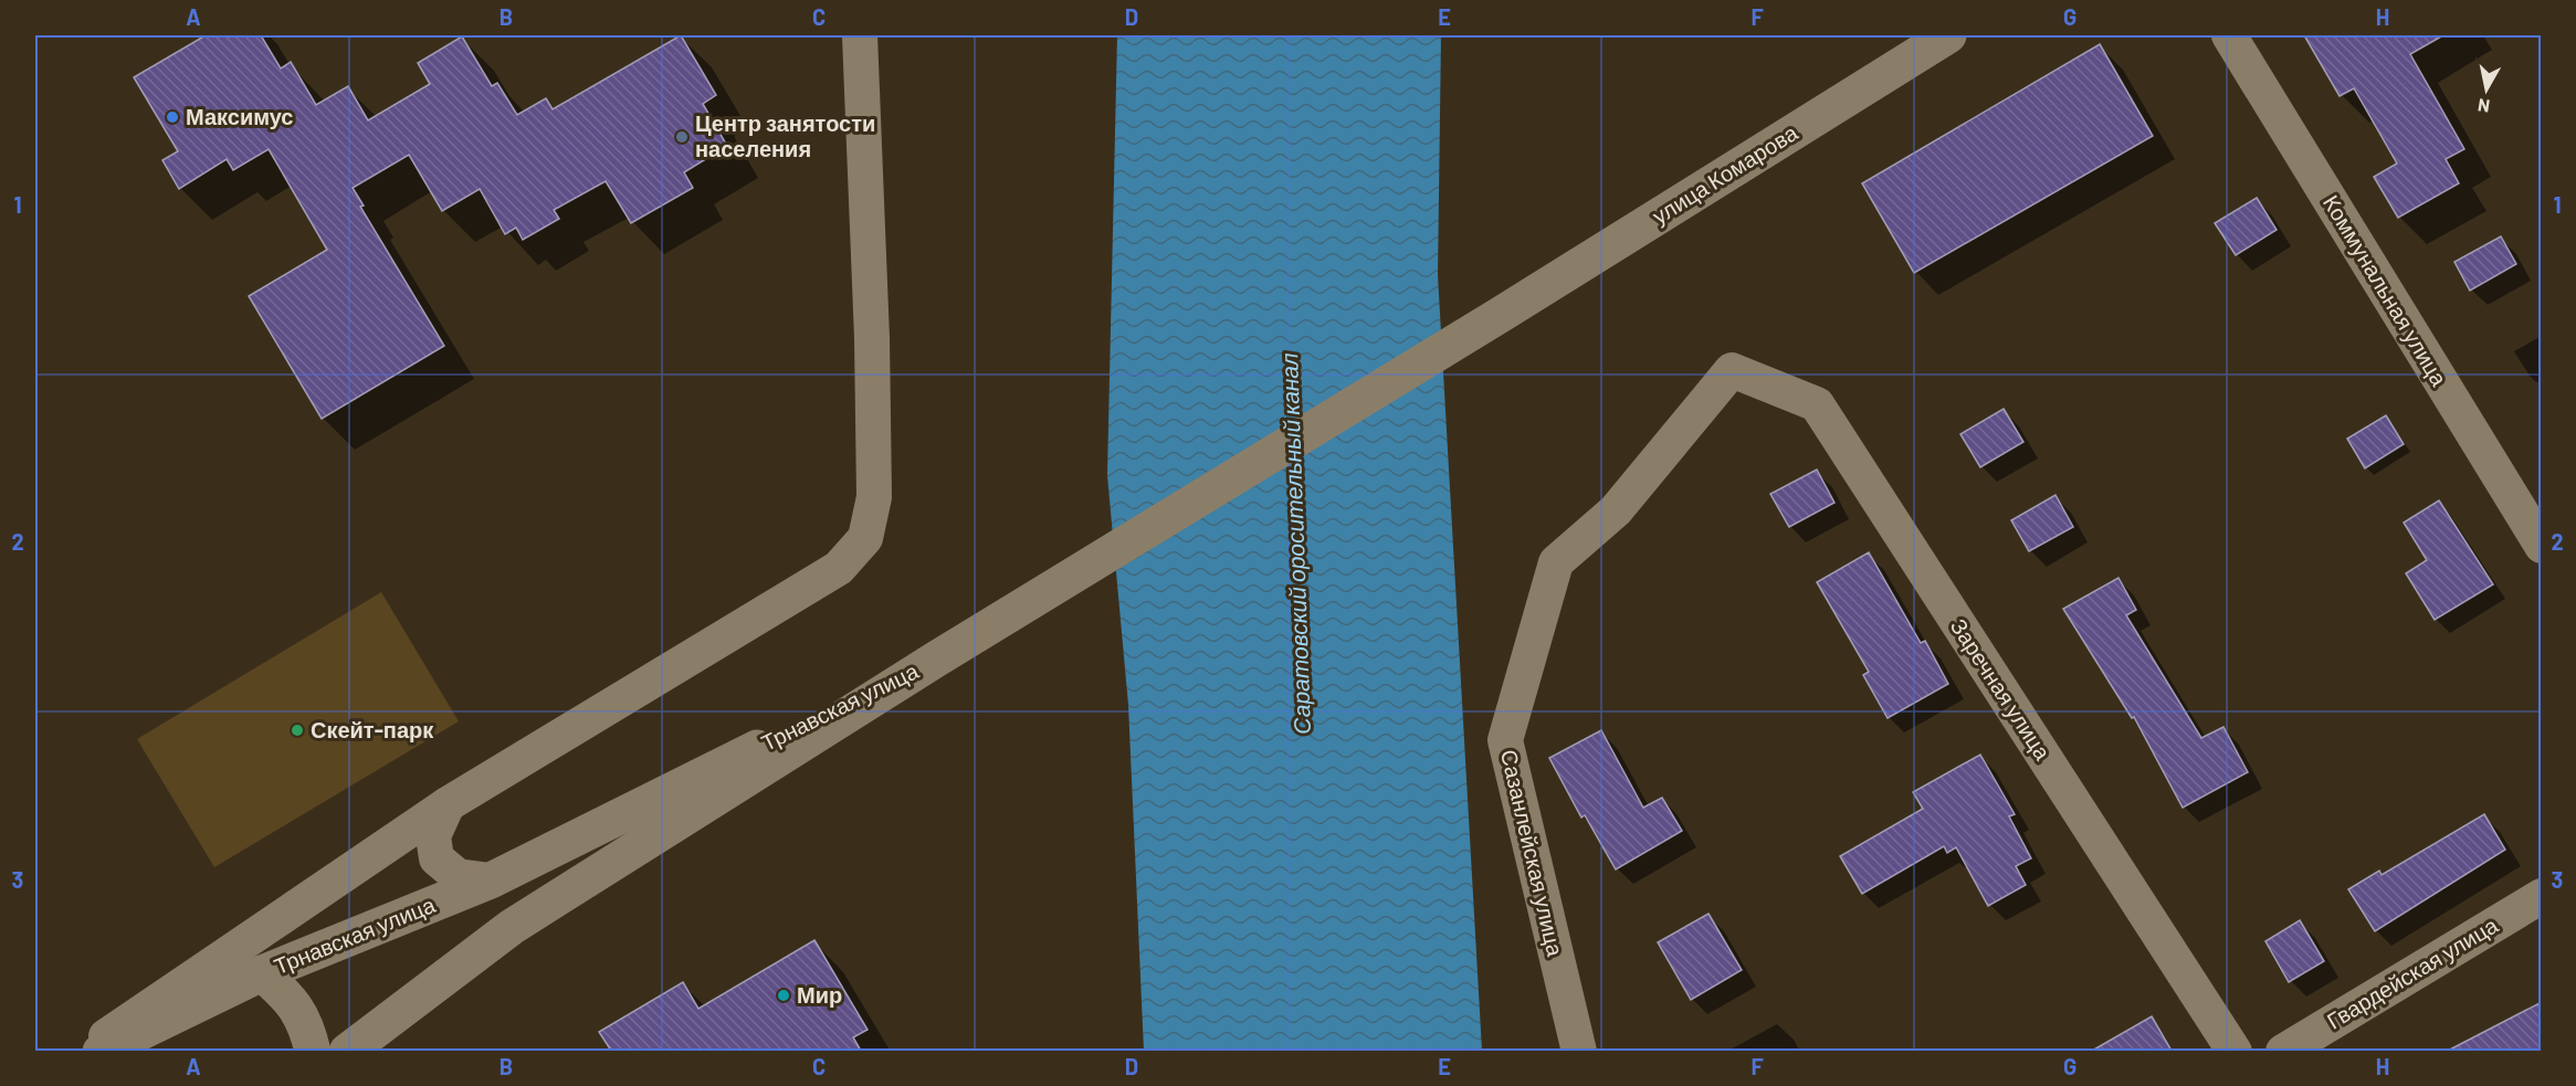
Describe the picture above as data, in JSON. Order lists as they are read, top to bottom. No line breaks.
{"streets":{"main road":["улица Комарова","Трнавская улица"],"street":["Коммунальная улица","Заречная улица","Сазанлейская улица","Гвардейская улица"]},"crossings":[["улица Комарова","Трнавская улица"],["Заречная улица","Сазанлейская улица"]],"water":["Саратовский оросительный канал"],"places":["Максимус","Центр занятости населения","Скейт-парк","Мир"],"north":"bottom","grid":{"columns":["A","B","C","D","E","F","G","H"],"rows":["1","2","3"]}}
